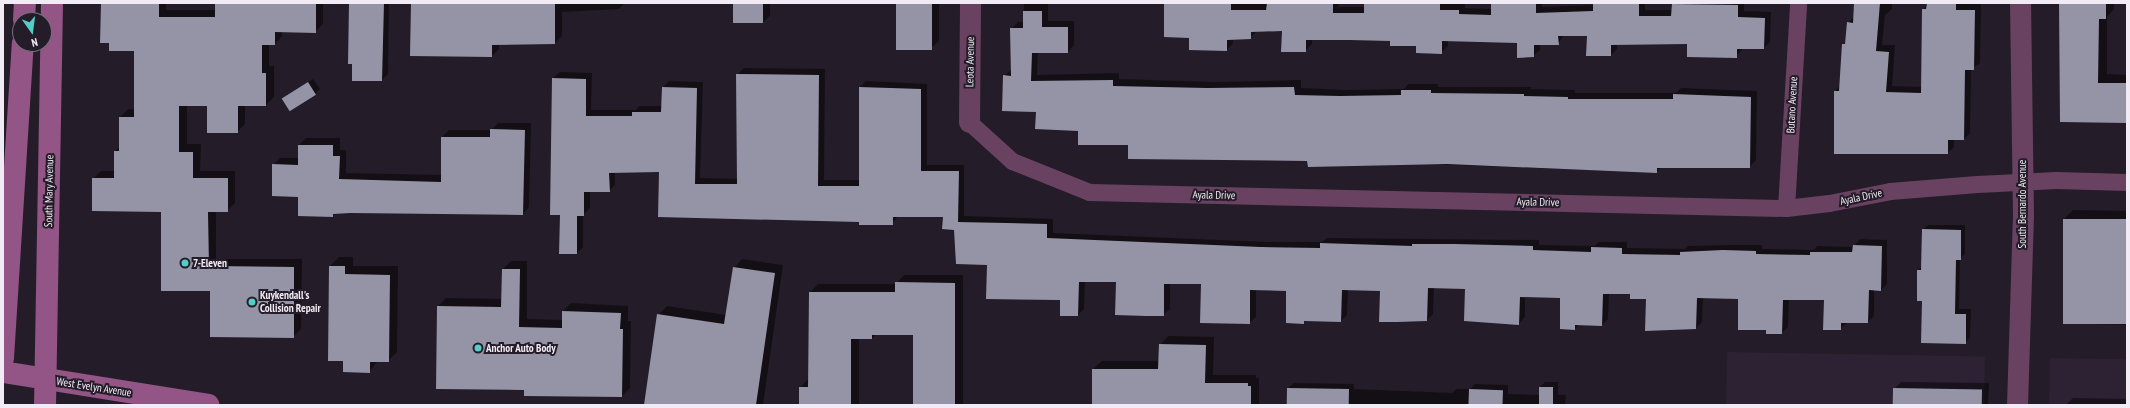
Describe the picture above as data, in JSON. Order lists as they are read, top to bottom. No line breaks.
{"streets":{"main road":["South Mary Avenue","West Evelyn Avenue"],"street":["Leota Avenue","Butano Avenue","Ayala Drive","South Bernardo Avenue"]},"crossings":[["Leota Avenue","Ayala Drive"],["Butano Avenue","Ayala Drive"],["South Mary Avenue","West Evelyn Avenue"],["Ayala Drive","South Bernardo Avenue"]],"places":["7-Eleven","Kuykendall's Collision Repair","Anchor Auto Body"],"north":"bottom"}
